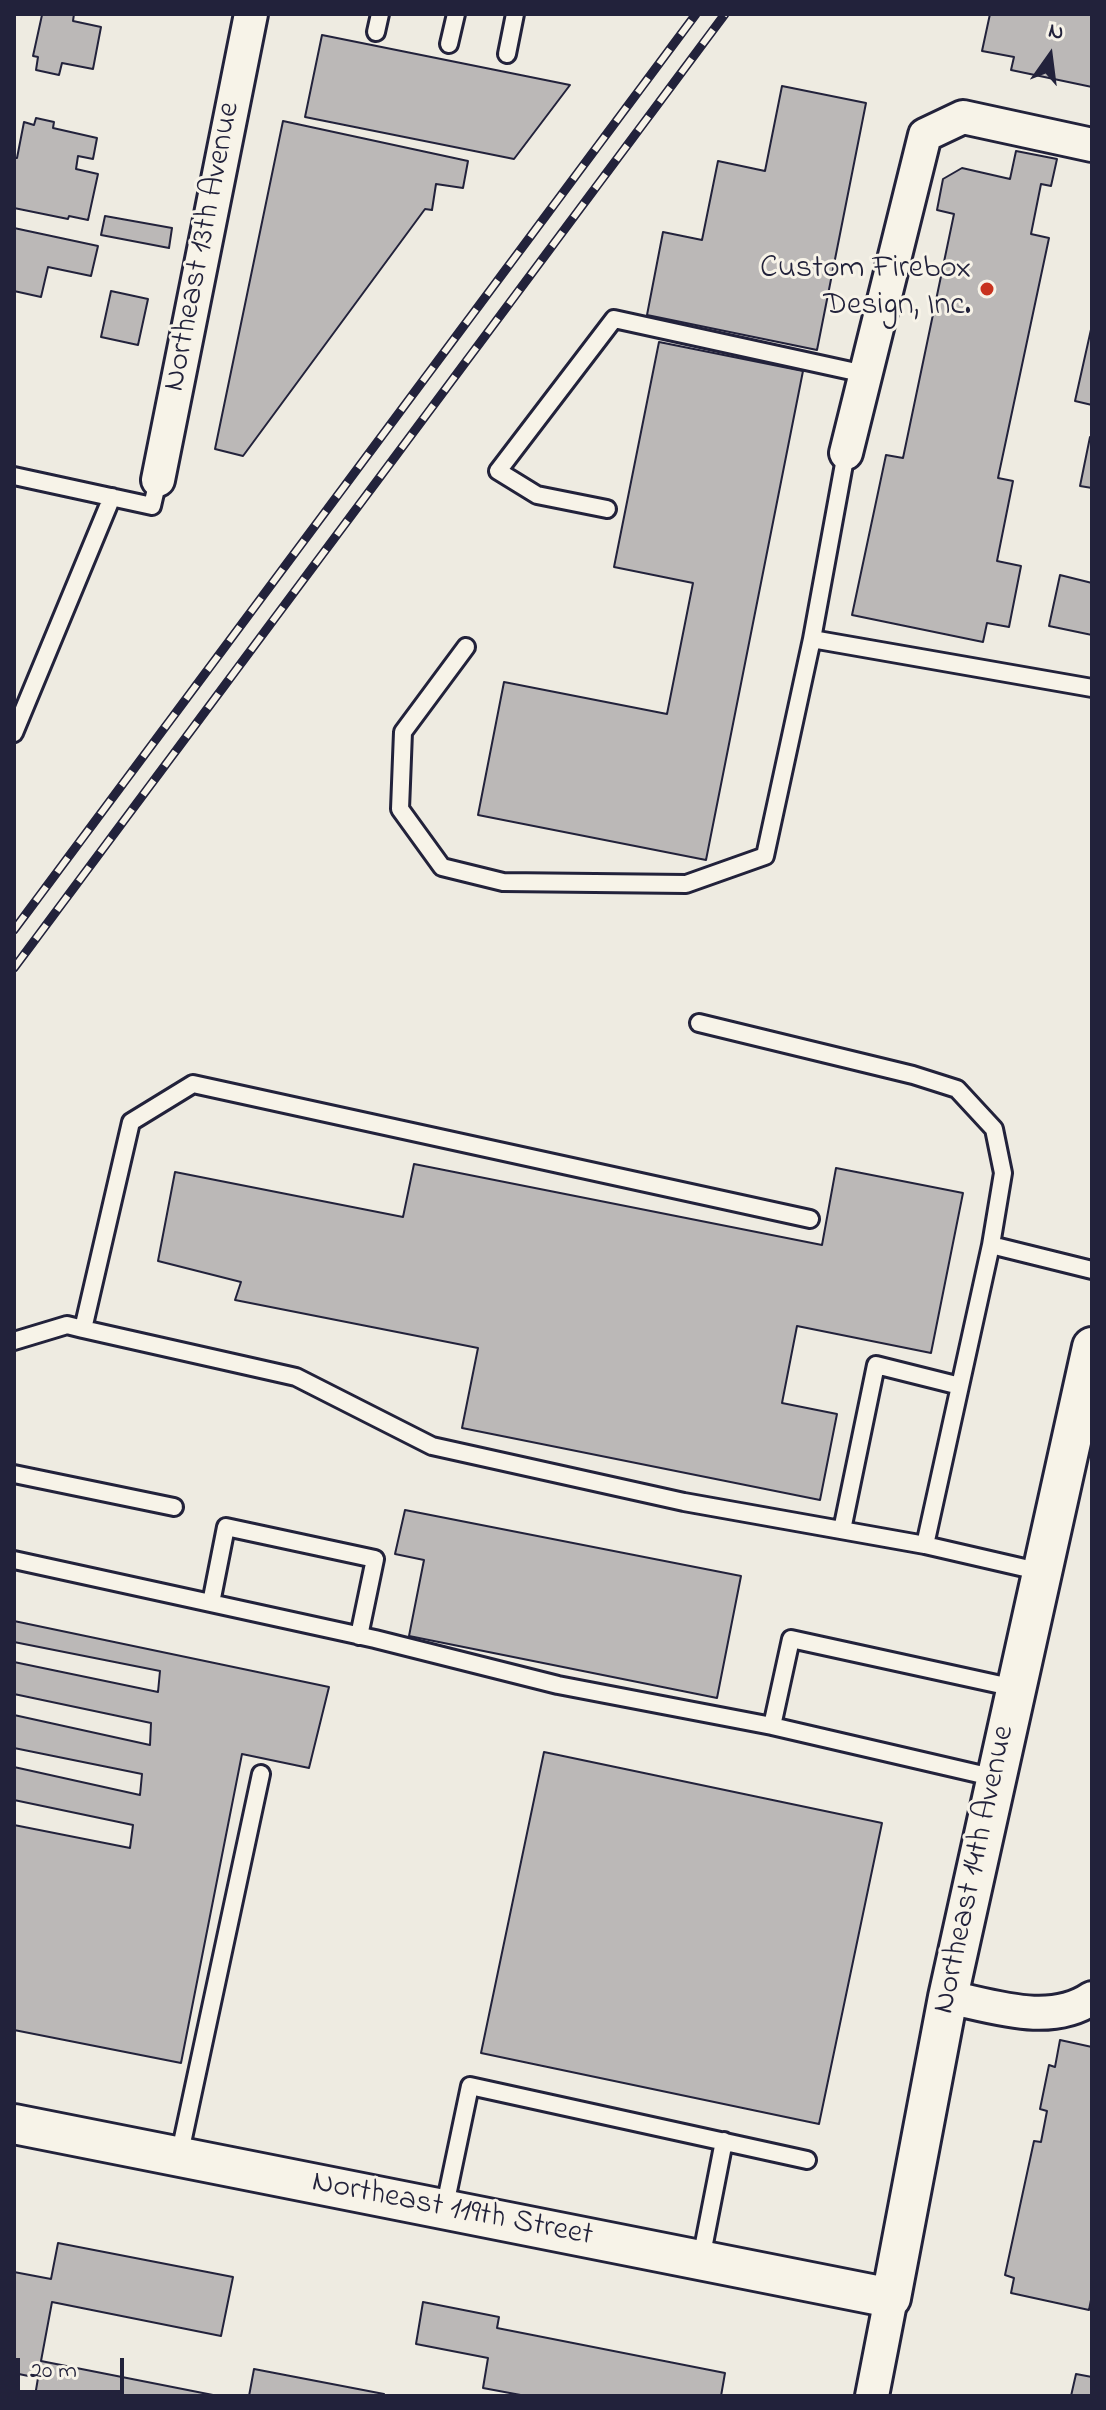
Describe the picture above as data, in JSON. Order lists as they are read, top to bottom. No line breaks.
{"streets":{"street":["Northeast 13th Avenue","Northeast 14th Avenue","Northeast 119th Street"]},"crossings":[["Northeast 14th Avenue","Northeast 119th Street"]],"places":["Custom Firebox Design, Inc."],"scale_bar":"20 m","north":"top"}
